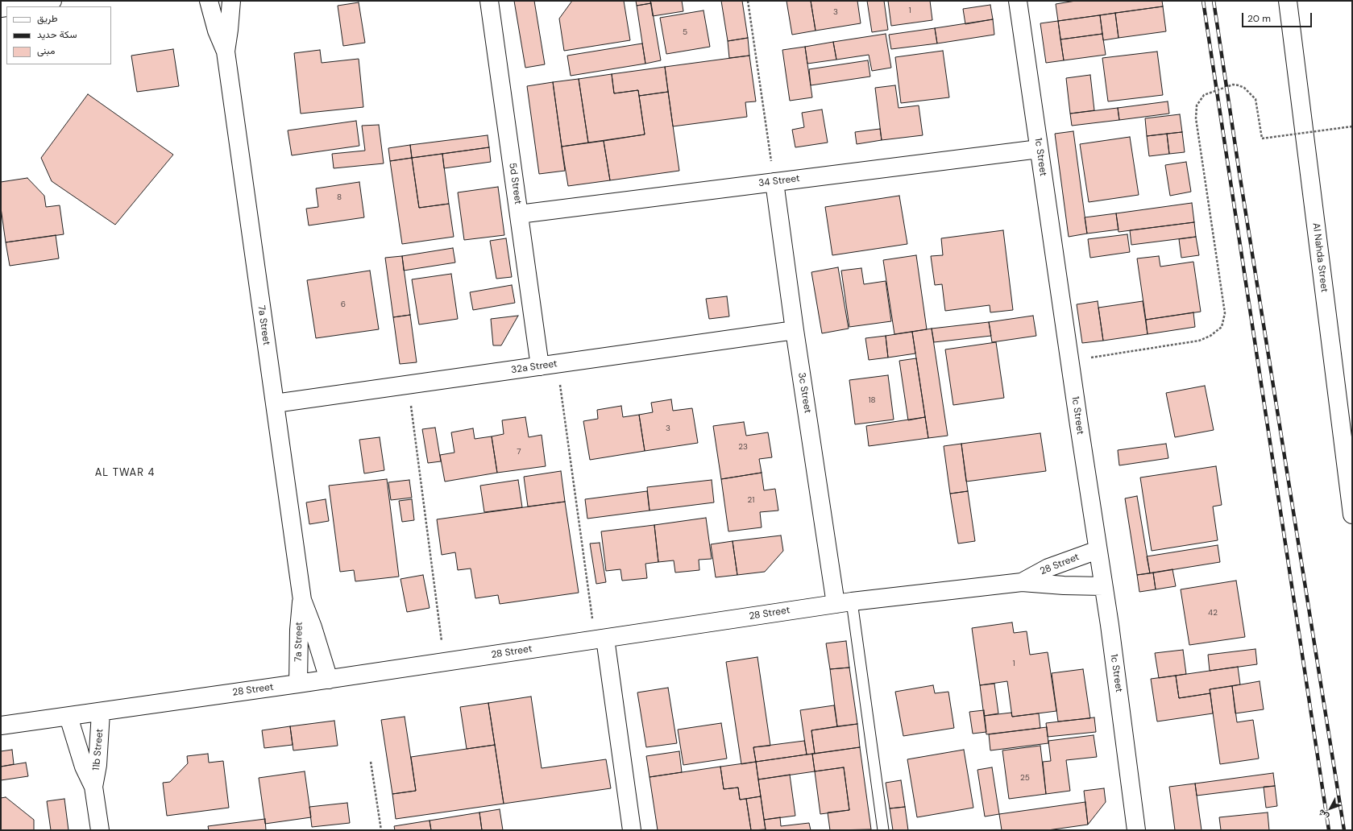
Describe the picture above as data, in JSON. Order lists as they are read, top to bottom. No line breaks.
{"streets":{"street":["1c Street","34 Street","5d Street","Al Nahda Street","7a Street","32a Street","3c Street","28 Street","11b Street"]},"crossings":[["1c Street","34 Street"],["1c Street","28 Street"],["34 Street","5d Street"],["34 Street","3c Street"],["5d Street","32a Street"],["7a Street","32a Street"],["7a Street","28 Street"],["32a Street","3c Street"],["3c Street","28 Street"],["28 Street","11b Street"]],"districts":["AL TWAR 4"],"house_numbers":["1","3","5","8","6","18","3","23","7","21","42","1","25"],"legend":["طريق","سكة حديد","مبنى"],"scale_bar":"20 m","north":"bottom left"}
